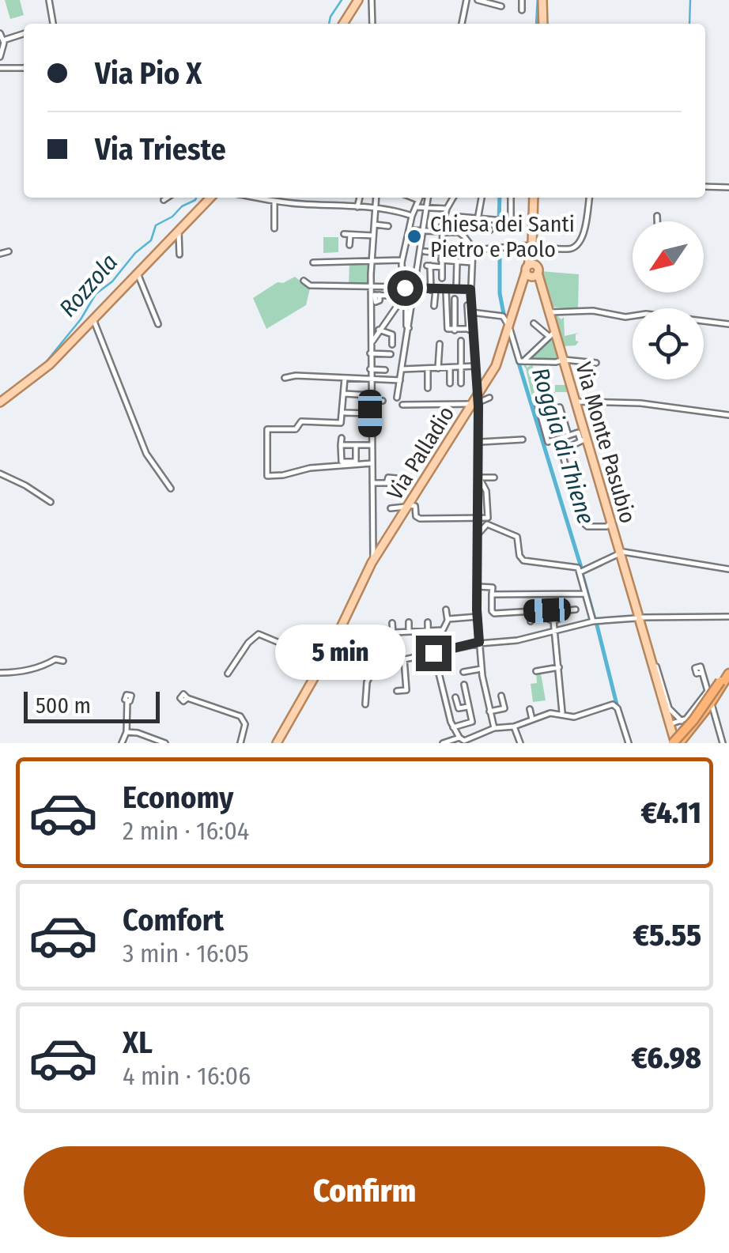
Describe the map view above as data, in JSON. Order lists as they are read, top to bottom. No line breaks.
{"streets":{"main road":["Via Monte Pasubio","Via Palladio"]},"crossings":[["Via Monte Pasubio","Via Palladio"]],"water":["Rozzola","Roggia di Thiene"],"places":["Chiesa dei Santi Pietro e Paolo"],"scale_bar":"500 m","north":"bottom left","page":{"banner":["Via Pio X","Via Trieste"],"bubble":"5 min","scale":"500 m","list":[{"name":"Economy","note":"2 min · 16:04","value":"€4.11"},{"name":"Comfort","note":"3 min · 16:05","value":"€5.55"},{"name":"XL","note":"4 min · 16:06","value":"€6.98"}],"buttons":"Confirm"}}
